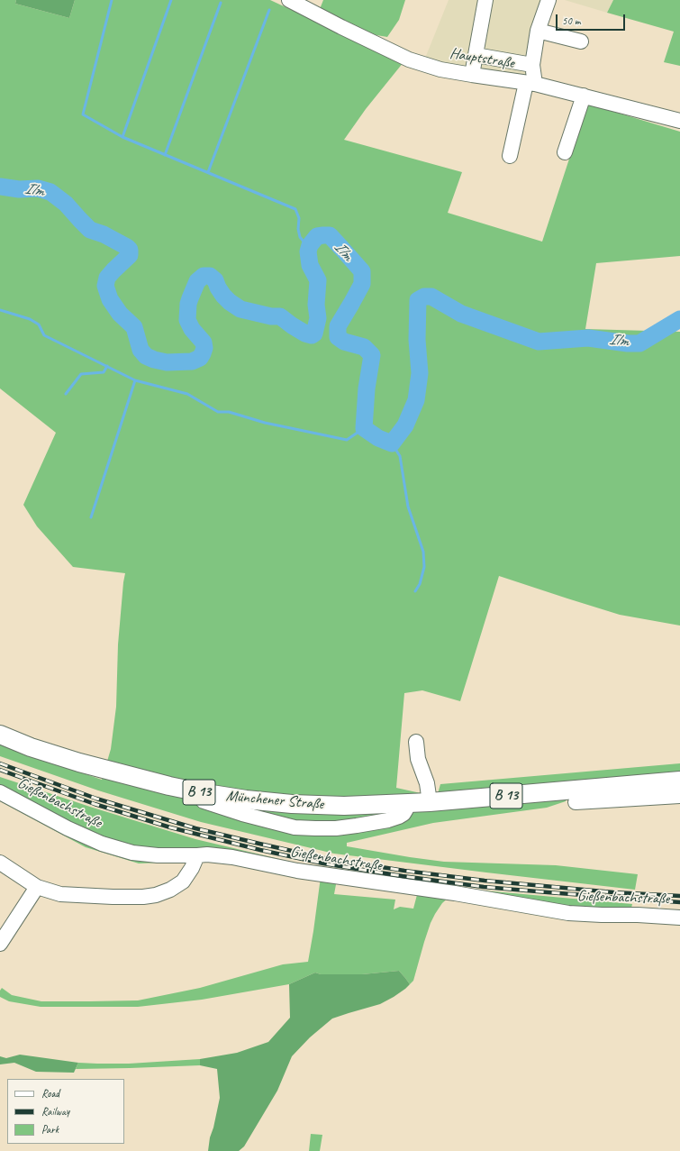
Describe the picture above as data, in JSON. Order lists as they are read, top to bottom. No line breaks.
{"streets":{"main road":["B 13","Münchener Straße"],"street":["Hauptstraße","Gießenbachstraße"]},"crossings":[["B 13","Münchener Straße"]],"water":["Ilm"],"legend":["Road","Railway","Park"],"scale_bar":"50 m"}
